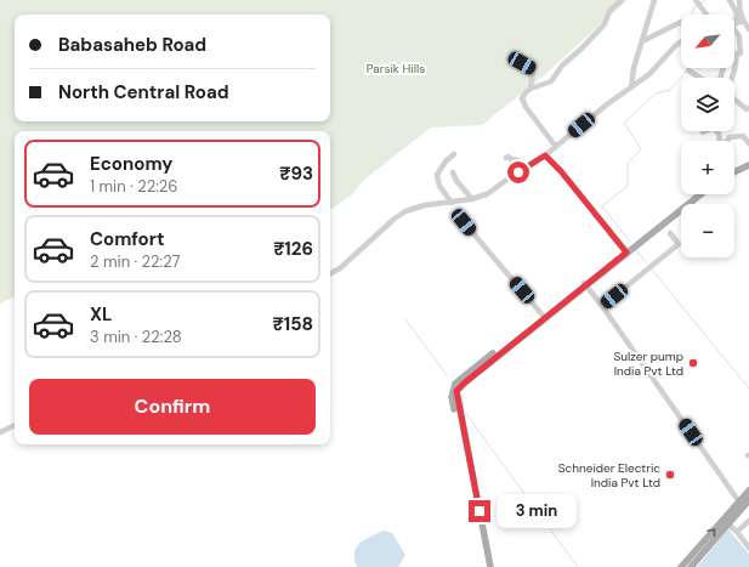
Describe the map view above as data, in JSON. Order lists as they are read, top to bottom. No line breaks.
{"parks":["Parsik Hills"],"places":["Sulzer pump India Pvt Ltd","Schneider Electric India Pvt Ltd"],"north":"bottom left","page":{"map_buttons":["+","−"],"banner":["Babasaheb Road","North Central Road"],"list":[{"name":"Economy","note":"1 min · 22:26","value":"₹93"},{"name":"Comfort","note":"2 min · 22:27","value":"₹126"},{"name":"XL","note":"3 min · 22:28","value":"₹158"}],"buttons":"Confirm","bubble":"3 min"}}
